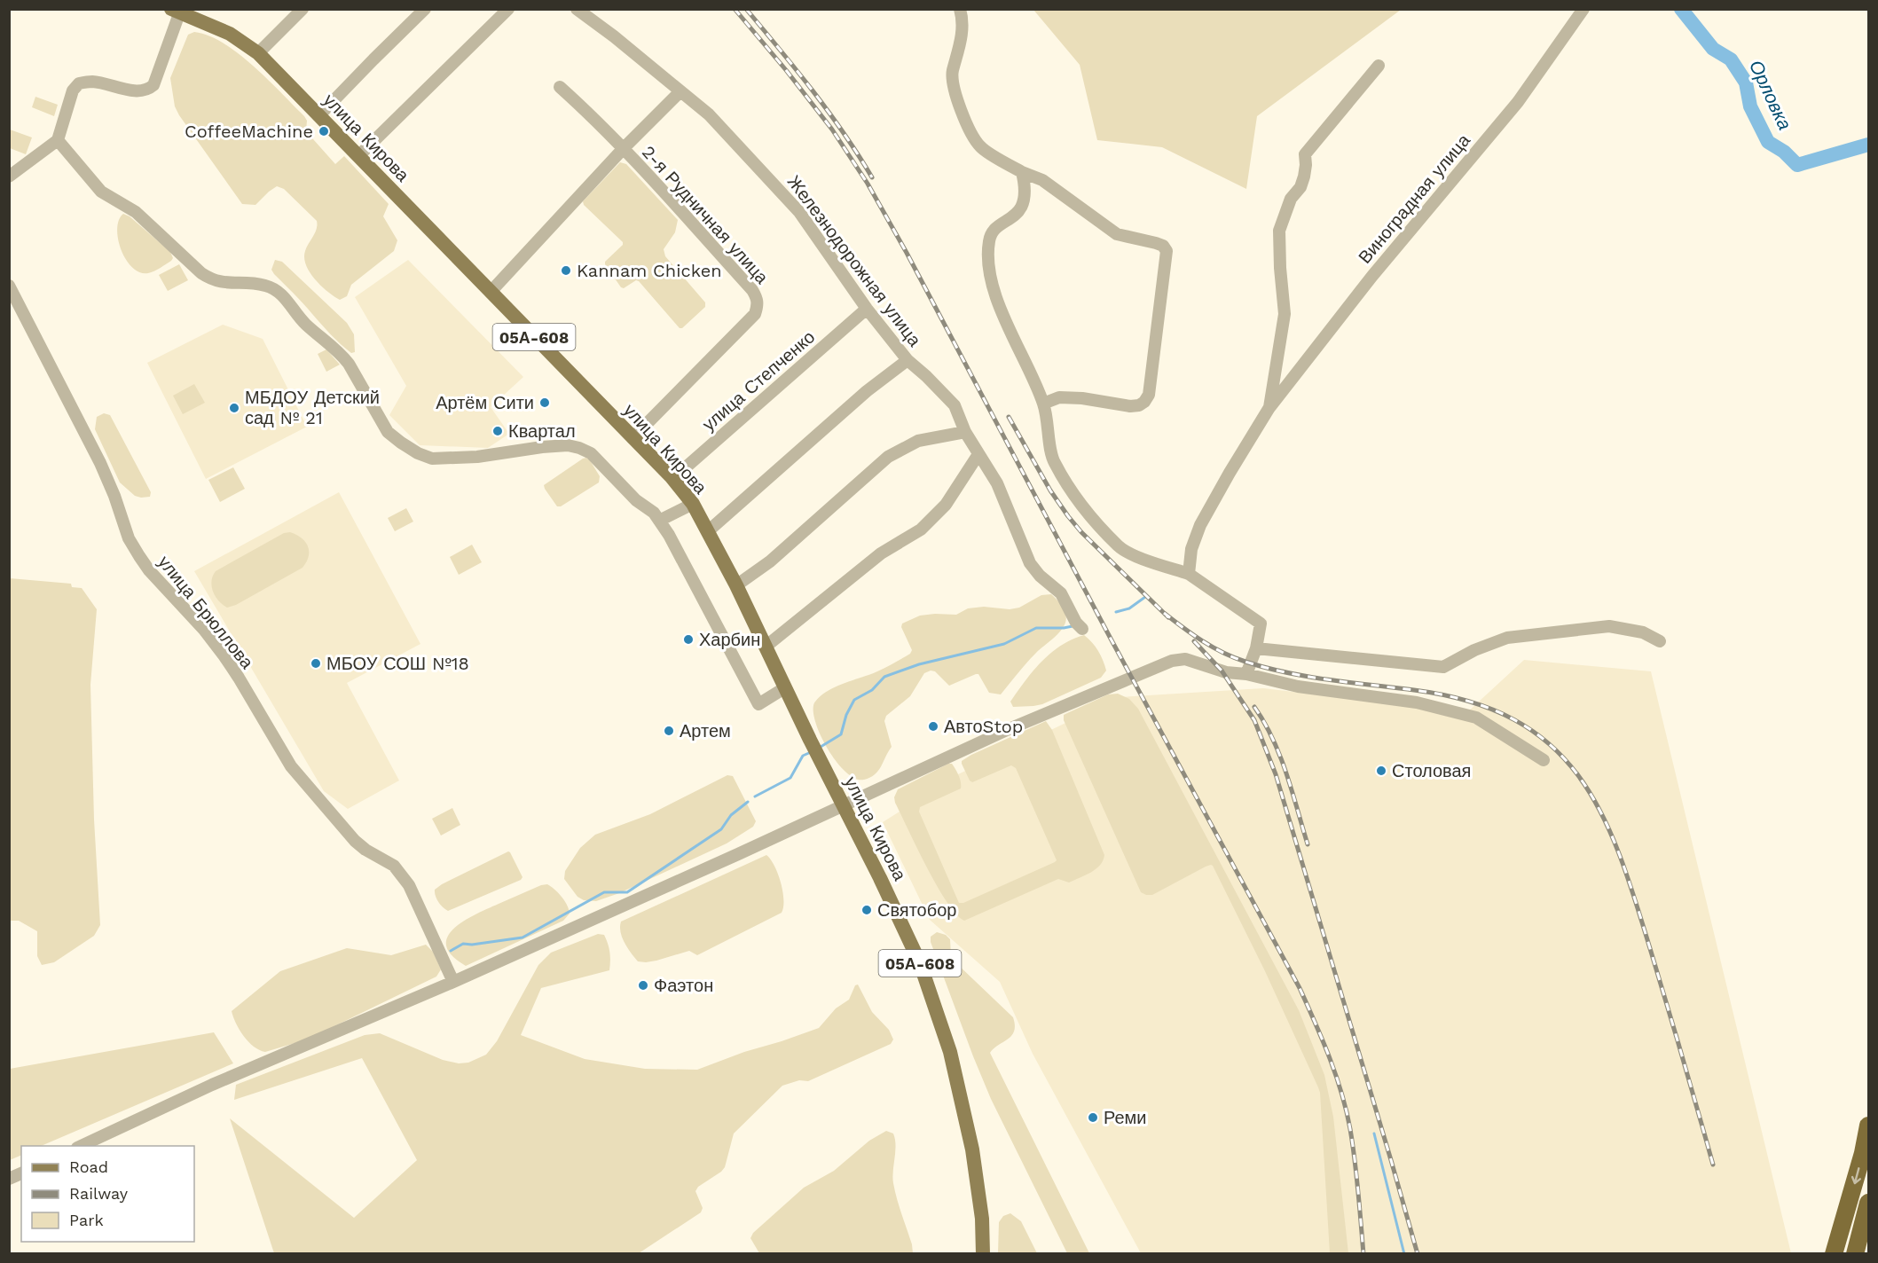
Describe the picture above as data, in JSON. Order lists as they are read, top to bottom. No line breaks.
{"streets":{"main road":["улица Кирова","05А-608"],"street":["Виноградная улица","2-я Рудничная улица","Железнодорожная улица","улица Степченко","улица Брюллова"]},"crossings":[["улица Кирова","2-я Рудничная улица"],["улица Кирова","улица Степченко"],["Железнодорожная улица","улица Степченко"]],"water":["Орловка"],"places":["CoffeeMachine","Kannam Chicken","Артём Сити","МБДОУ Детский сад № 21","Квартал","Харбин","МБОУ СОШ №18","АвтоStop","Артем","Столовая","Святобор","Фаэтон","Реми"],"legend":["Road","Railway","Park"]}
